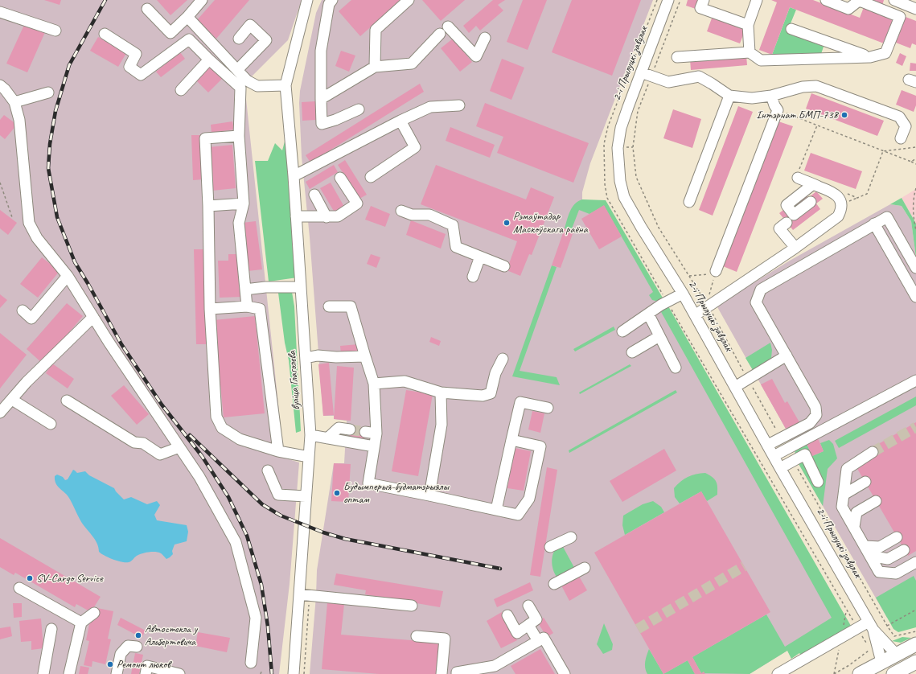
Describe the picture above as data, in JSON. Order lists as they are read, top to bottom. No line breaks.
{"streets":{"street":["2-і Прылуцкі завулак","вуліца Глаголева"]},"places":["Інтэрнат БМП-738","Рэмаўтадар Маскоўскага раёна","Будымперыя-будматэрыялы оптам","SV-Cargo Service","Автостекла у Альбертовича","Ремонт люков"]}
